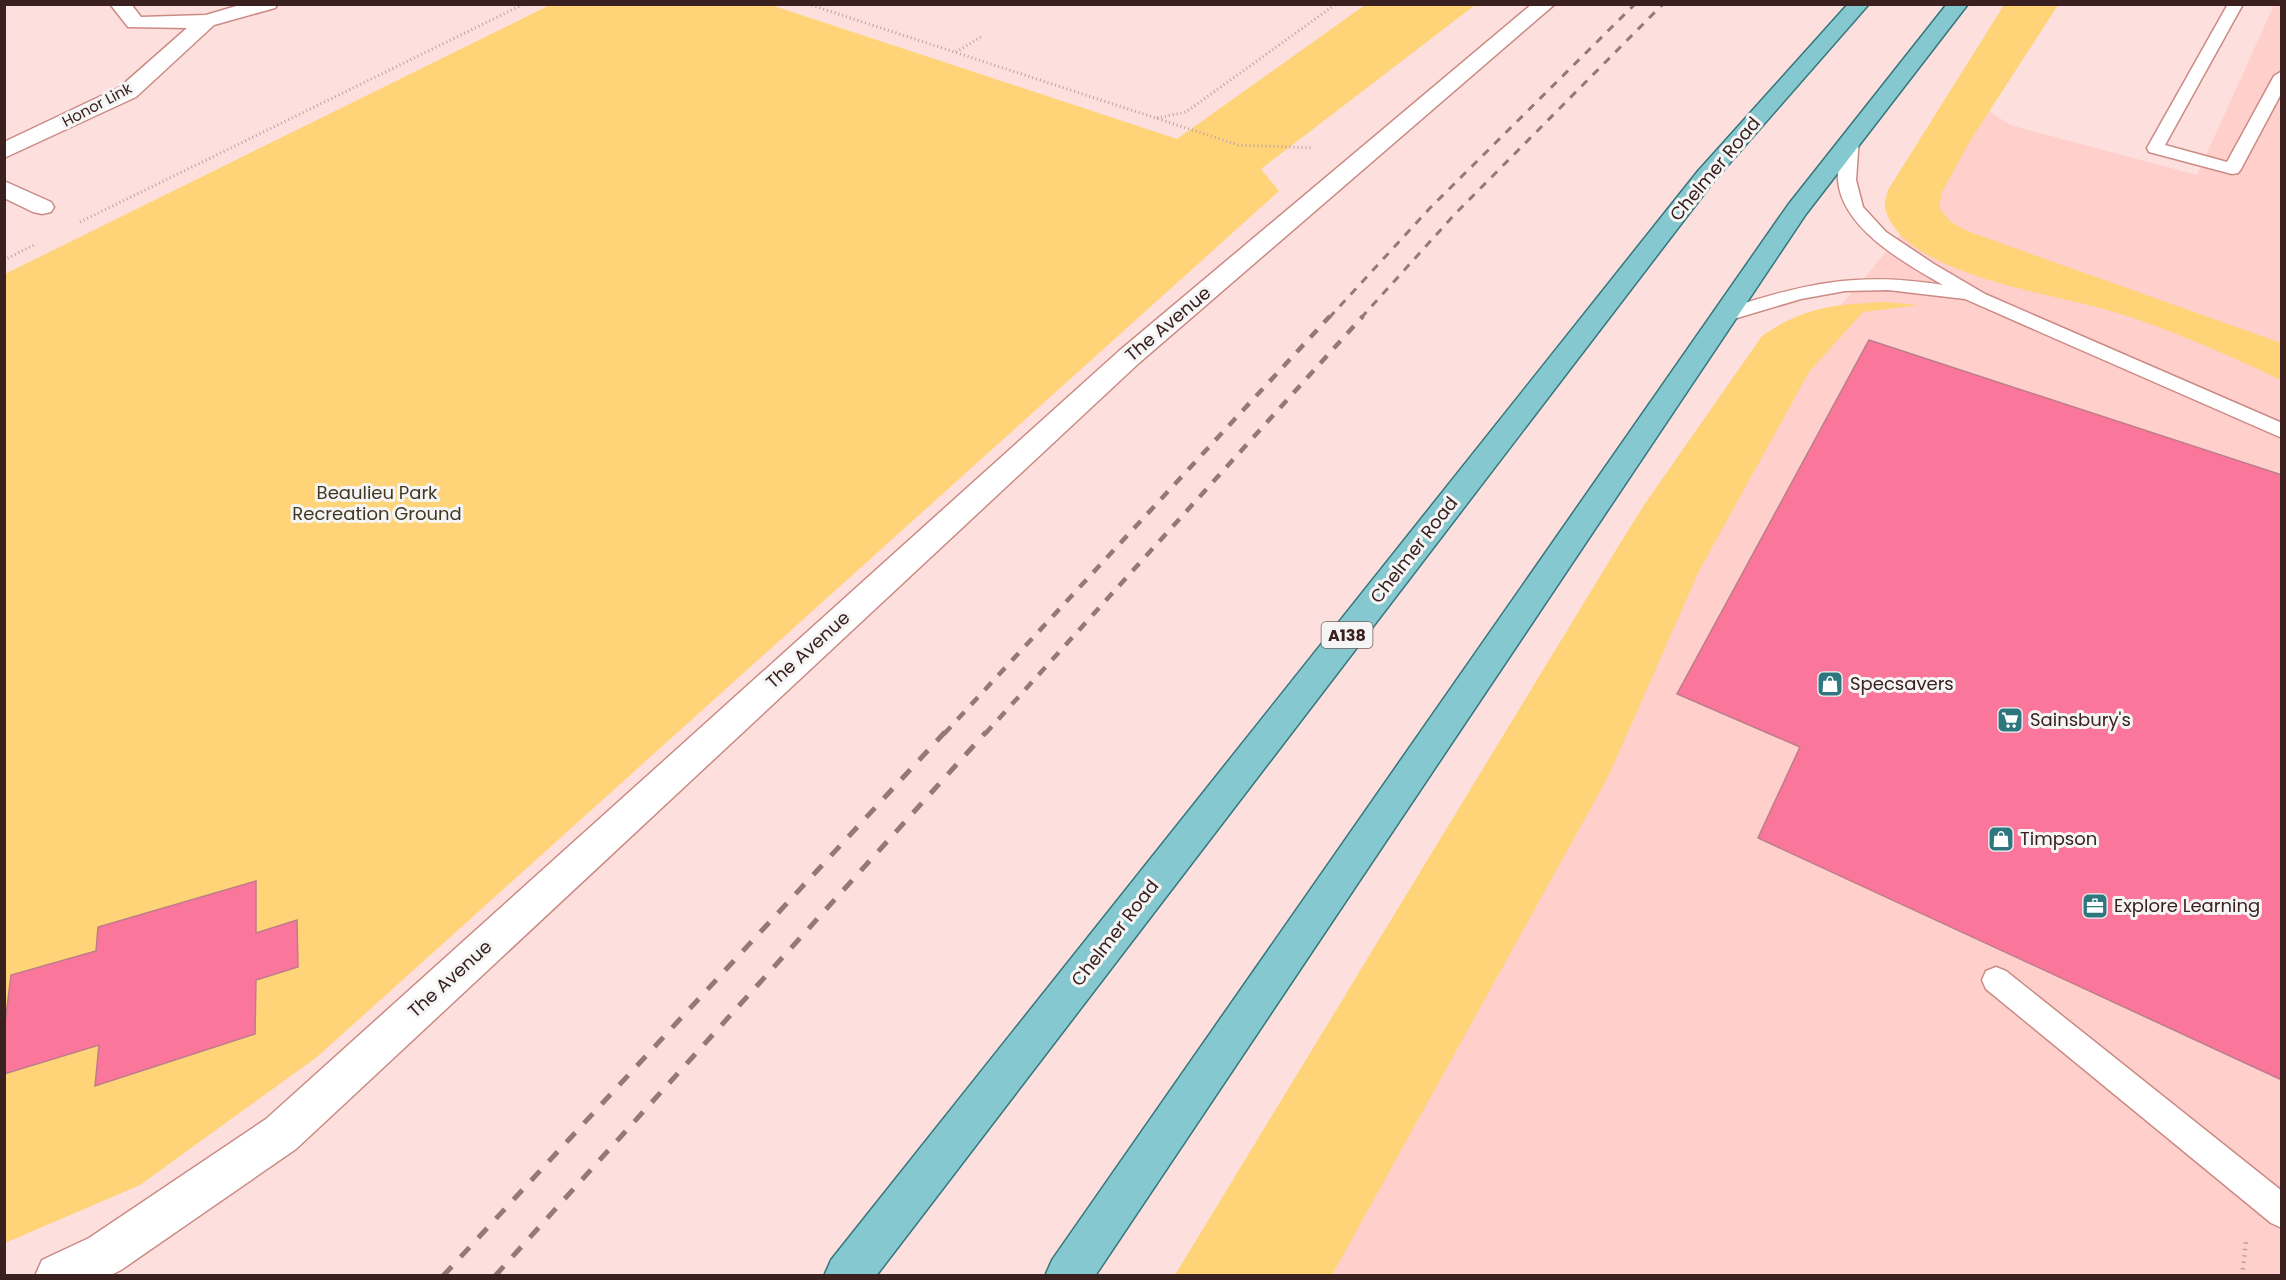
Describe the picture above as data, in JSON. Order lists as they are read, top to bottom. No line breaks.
{"streets":{"main road":["Chelmer Road","A138"],"street":["Honor Link","The Avenue"]},"parks":["Beaulieu Park Recreation Ground"],"places":{"shop":["Specsavers","Timpson"],"supermarket":["Sainsbury's"],"office":["Explore Learning"]}}
